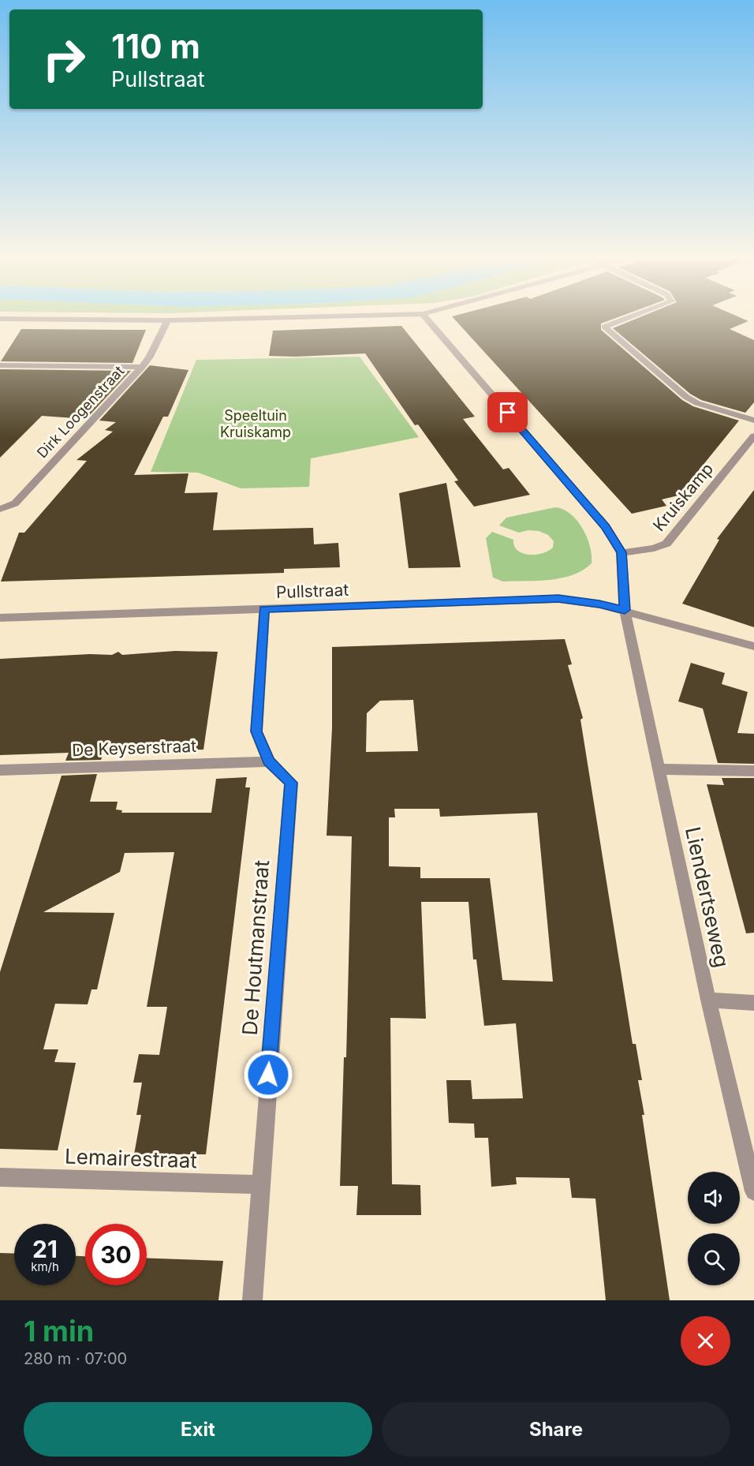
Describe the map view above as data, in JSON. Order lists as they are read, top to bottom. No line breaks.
{"streets":{"street":["Dirk Loogenstraat","Kruiskamp","Pullstraat","De Keyserstraat","Liendertseweg","De Houtmanstraat","Lemairestraat"]},"crossings":[["Kruiskamp","Liendertseweg"],["Pullstraat","Liendertseweg"],["Pullstraat","De Houtmanstraat"],["De Keyserstraat","De Houtmanstraat"],["De Houtmanstraat","Lemairestraat"]],"parks":["Speeltuin Kruiskamp"],"page":{"turn":["110 m","Pullstraat"],"speed":"21 km/h","limit":"30","heading":["1 min","280 m · 07:00"],"buttons":["Exit","Share"]}}
